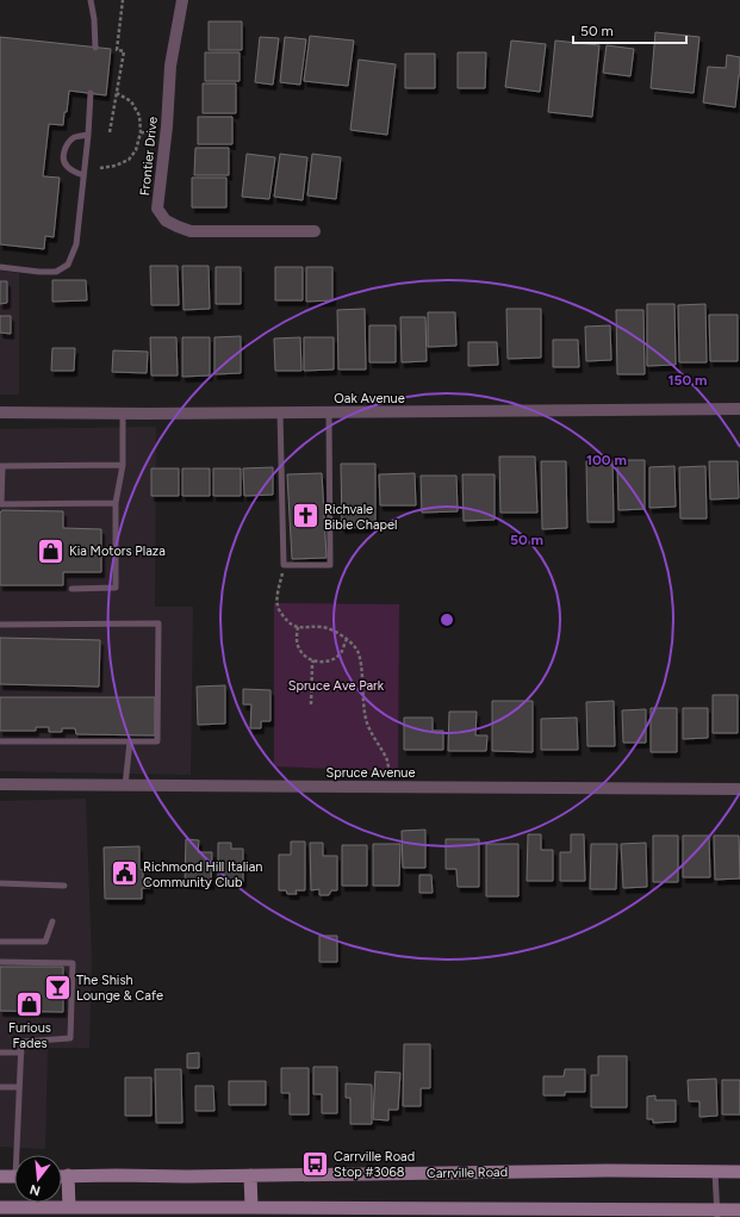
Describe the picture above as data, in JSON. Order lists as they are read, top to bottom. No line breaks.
{"streets":{"main road":["Carrville Road"],"street":["Frontier Drive","Oak Avenue","Spruce Avenue"]},"parks":["Spruce Ave Park"],"places":{"church":["Richvale Bible Chapel"],"shop":["Kia Motors Plaza","Furious Fades"],"public building":["Richmond Hill Italian Community Club"],"bar":["The Shish Lounge & Cafe"],"bus stop":["Carrville Road Stop #3068"]},"scale_bar":"50 m","north":"bottom","rings":["150 m","100 m","50 m"]}
